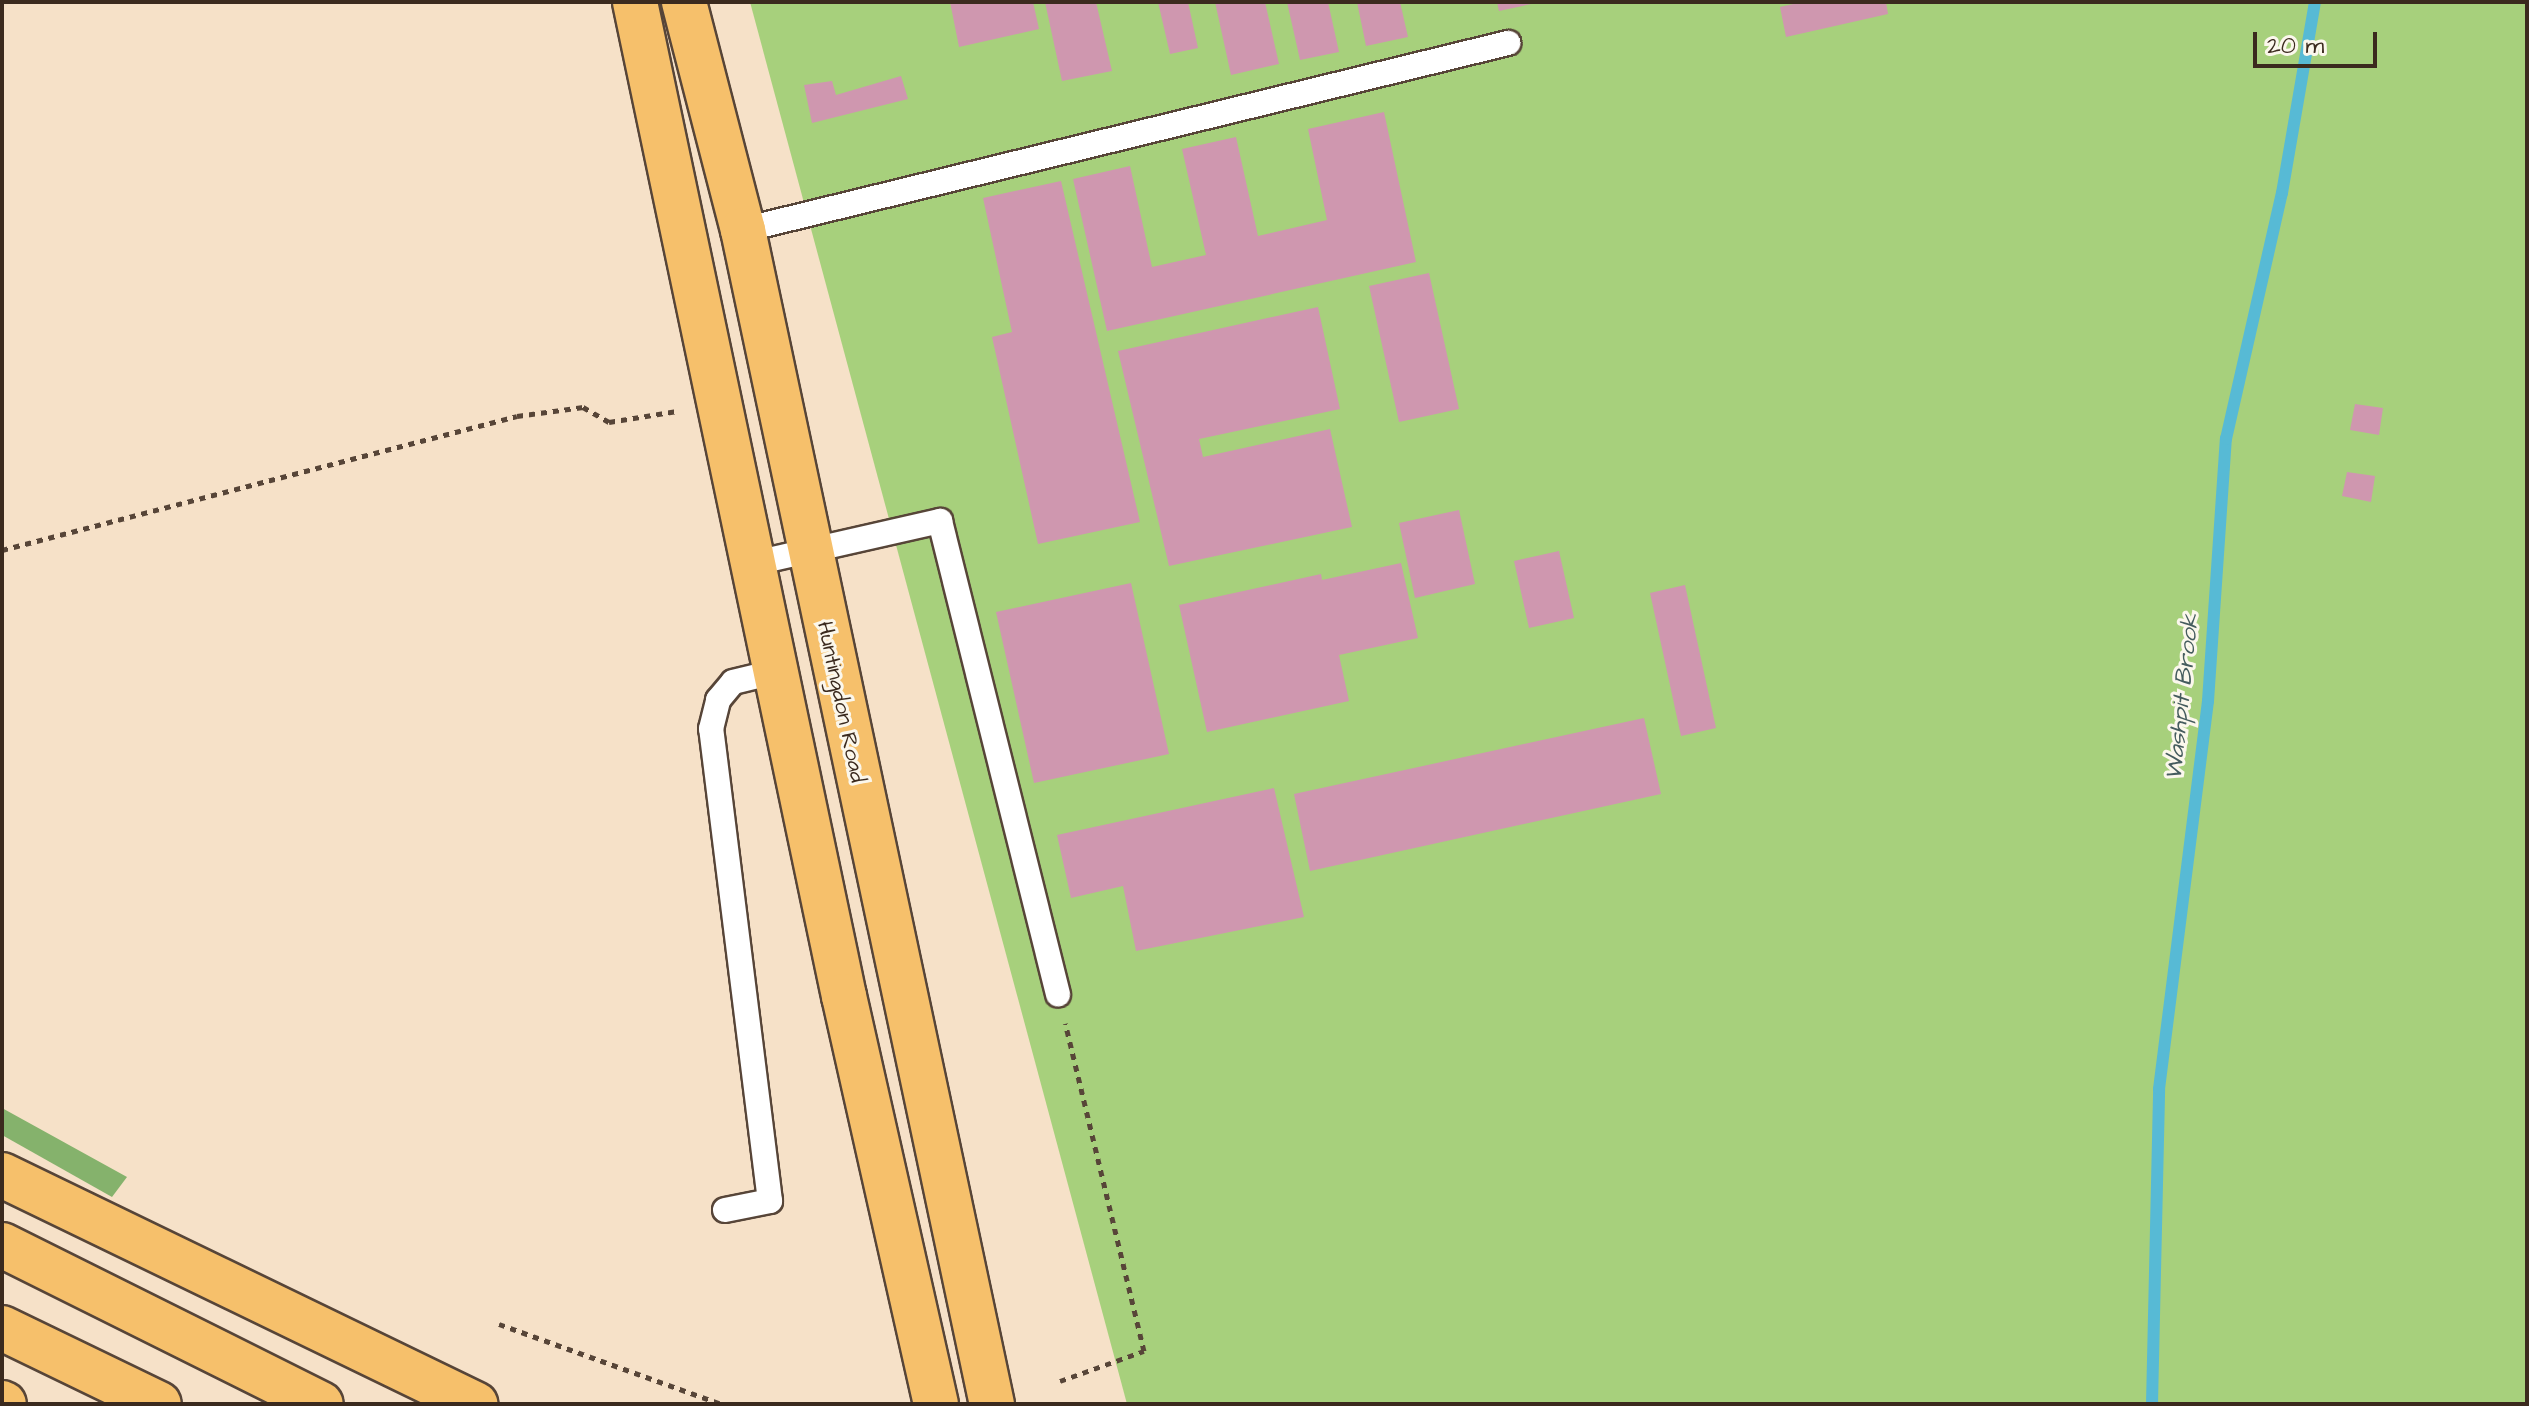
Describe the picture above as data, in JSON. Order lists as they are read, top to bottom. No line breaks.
{"streets":{"main road":["Huntingdon Road"]},"water":["Washpit Brook"],"scale_bar":"20 m"}
